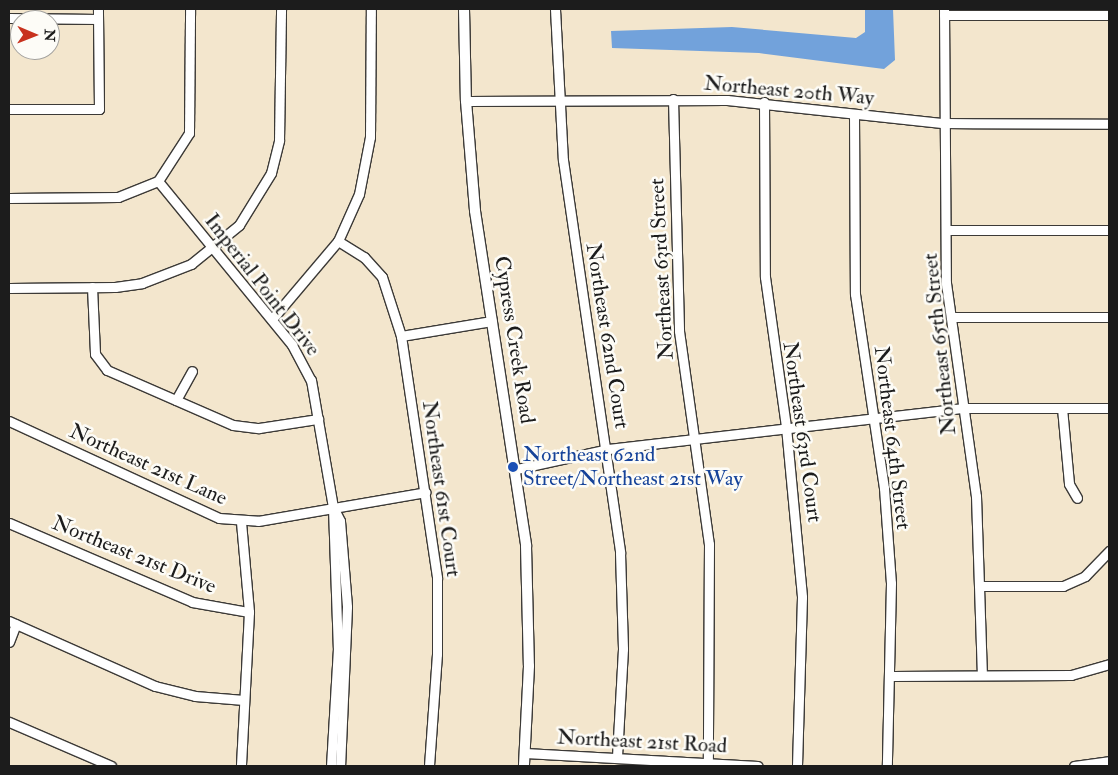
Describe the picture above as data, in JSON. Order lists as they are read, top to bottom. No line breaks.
{"streets":{"street":["Northeast 20th Way","Northeast 63rd Street","Imperial Point Drive","Northeast 62nd Court","Cypress Creek Road","Northeast 65th Street","Northeast 63rd Court","Northeast 64th Street","Northeast 21st Lane","Northeast 61st Court","Northeast 21st Drive","Northeast 21st Road"]},"crossings":[["Northeast 20th Way","Northeast 63rd Street"],["Northeast 20th Way","Northeast 62nd Court"],["Northeast 20th Way","Cypress Creek Road"],["Northeast 20th Way","Northeast 65th Street"],["Northeast 20th Way","Northeast 63rd Court"],["Northeast 20th Way","Northeast 64th Street"],["Northeast 63rd Street","Northeast 21st Road"],["Imperial Point Drive","Northeast 21st Lane"],["Northeast 62nd Court","Northeast 21st Road"],["Cypress Creek Road","Northeast 21st Road"],["Northeast 21st Lane","Northeast 61st Court"]],"places":["Northeast 62nd Street/Northeast 21st Way"],"north":"right"}
